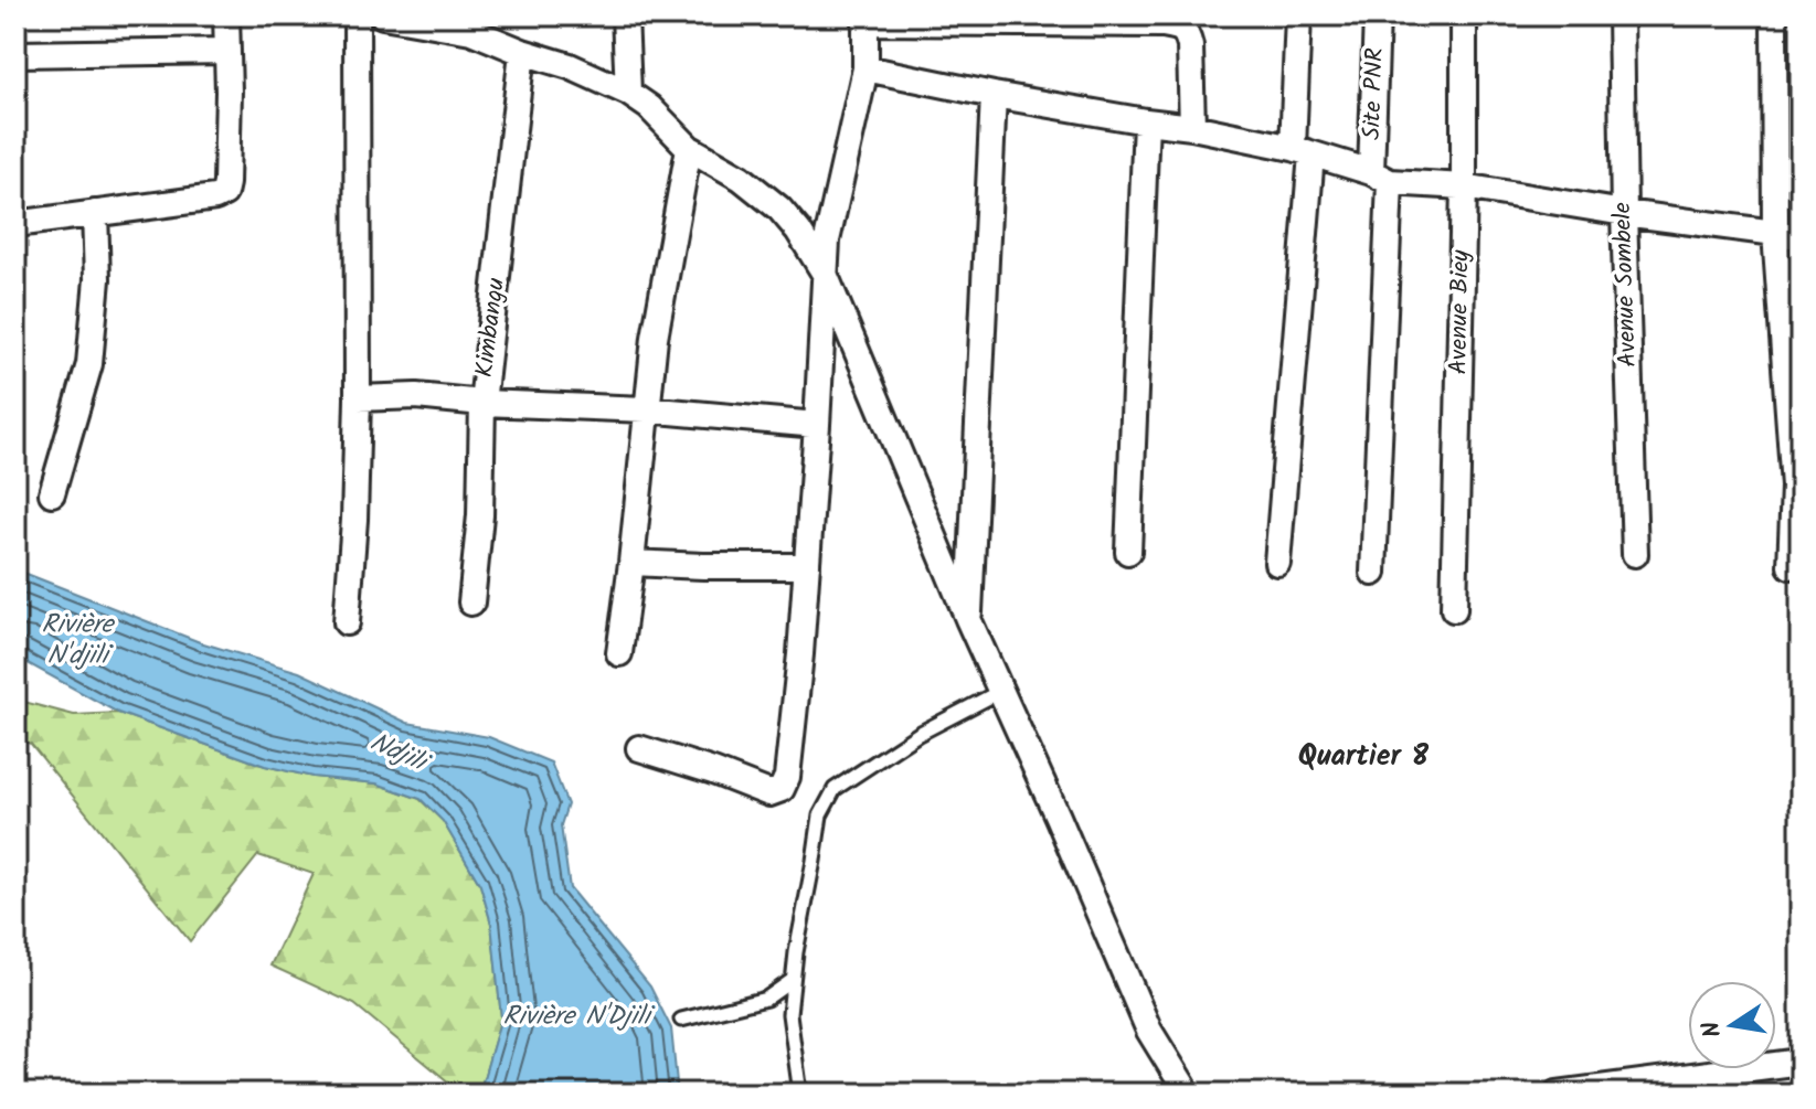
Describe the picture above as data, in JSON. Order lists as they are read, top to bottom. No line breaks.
{"streets":{"street":["Site PNR","Avenue Sombele","Avenue Biey","Kimbangu"]},"districts":["Quartier 8"],"water":["Rivière N'djili","Ndjili","Rivière N'Djili"],"north":"left"}
